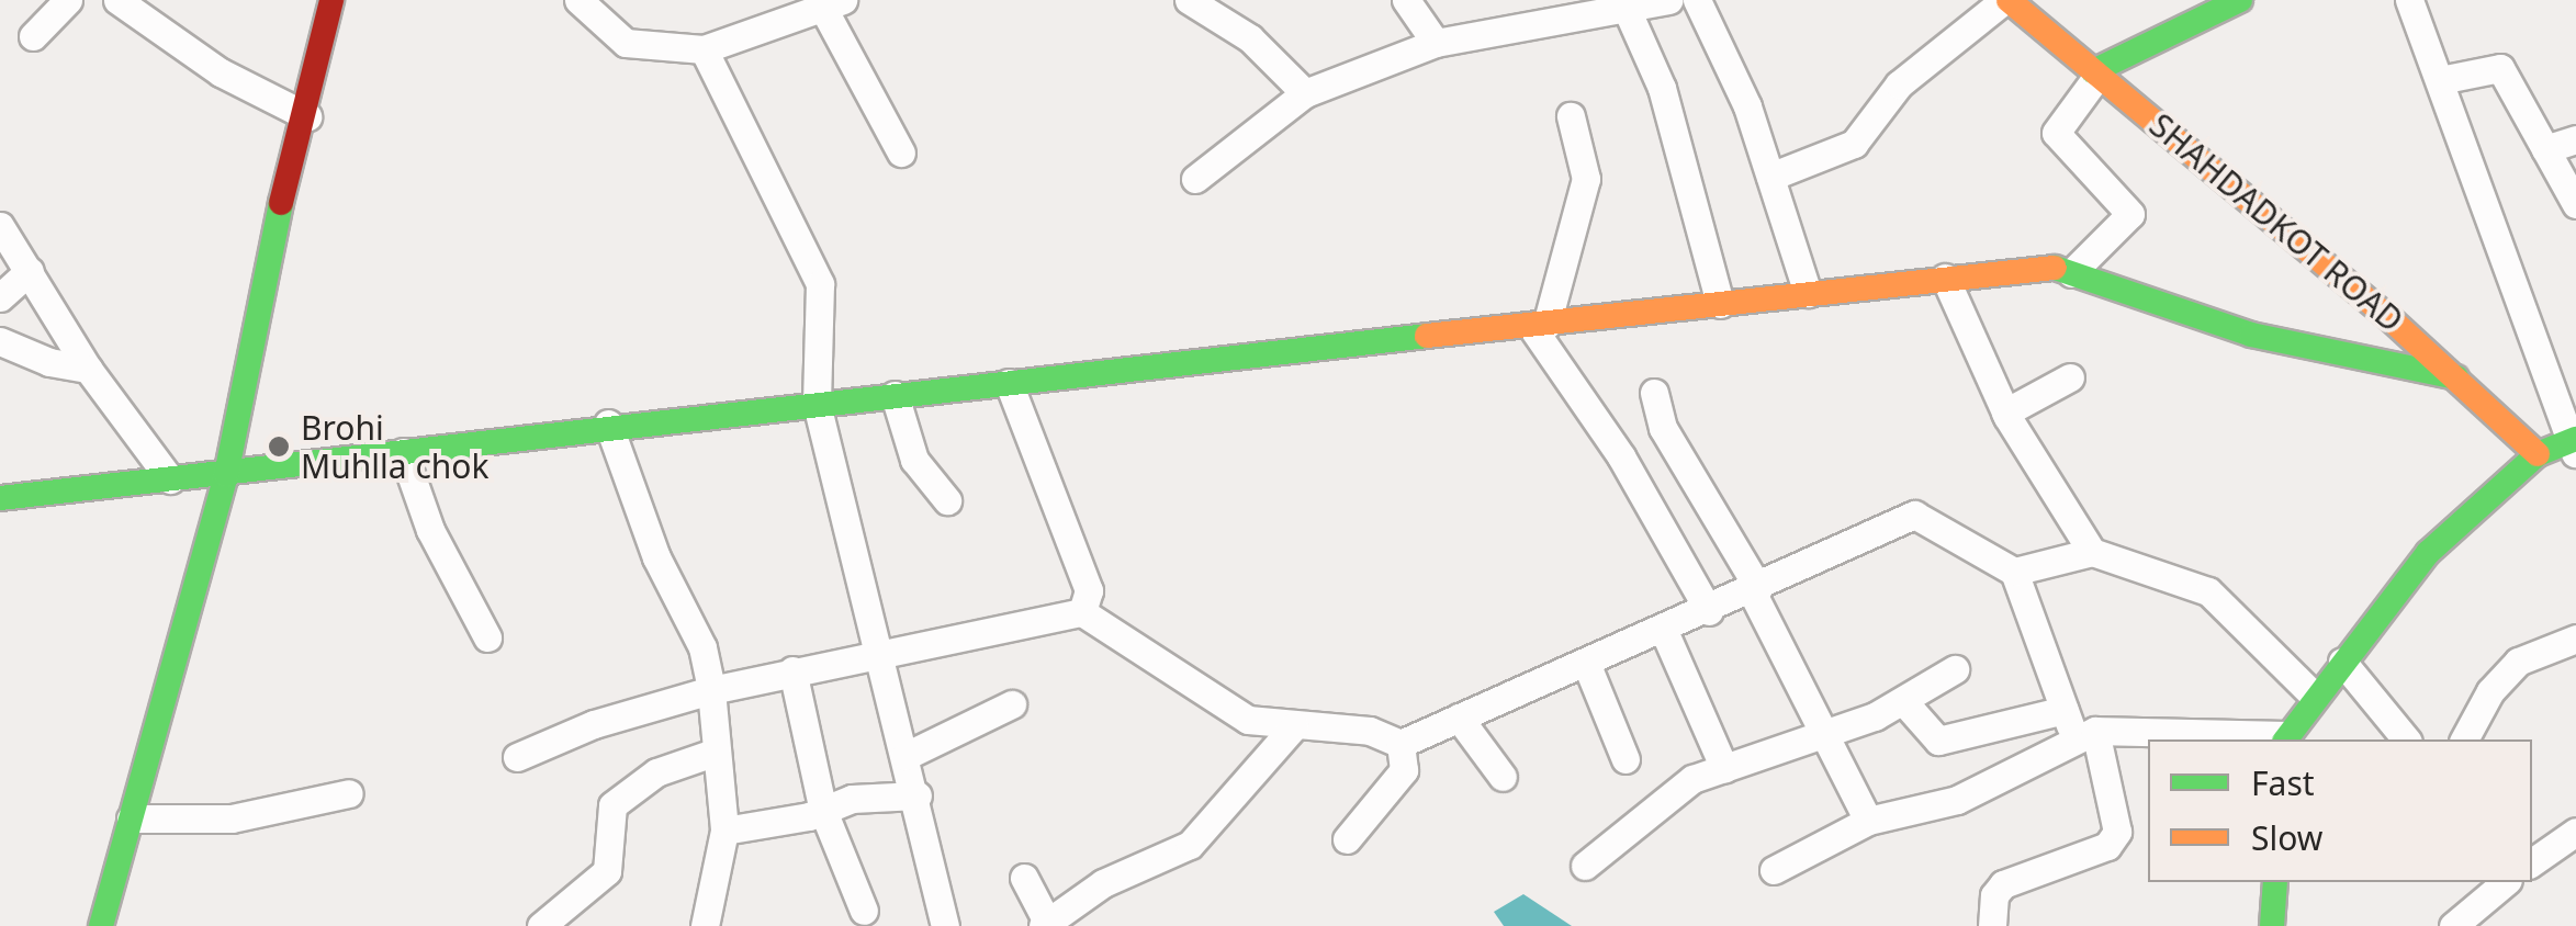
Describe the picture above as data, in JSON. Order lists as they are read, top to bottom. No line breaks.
{"streets":{"main road":["SHAHDADKOT ROAD"]},"places":["Brohi Muhlla chok"],"legend":["Fast","Slow"]}
